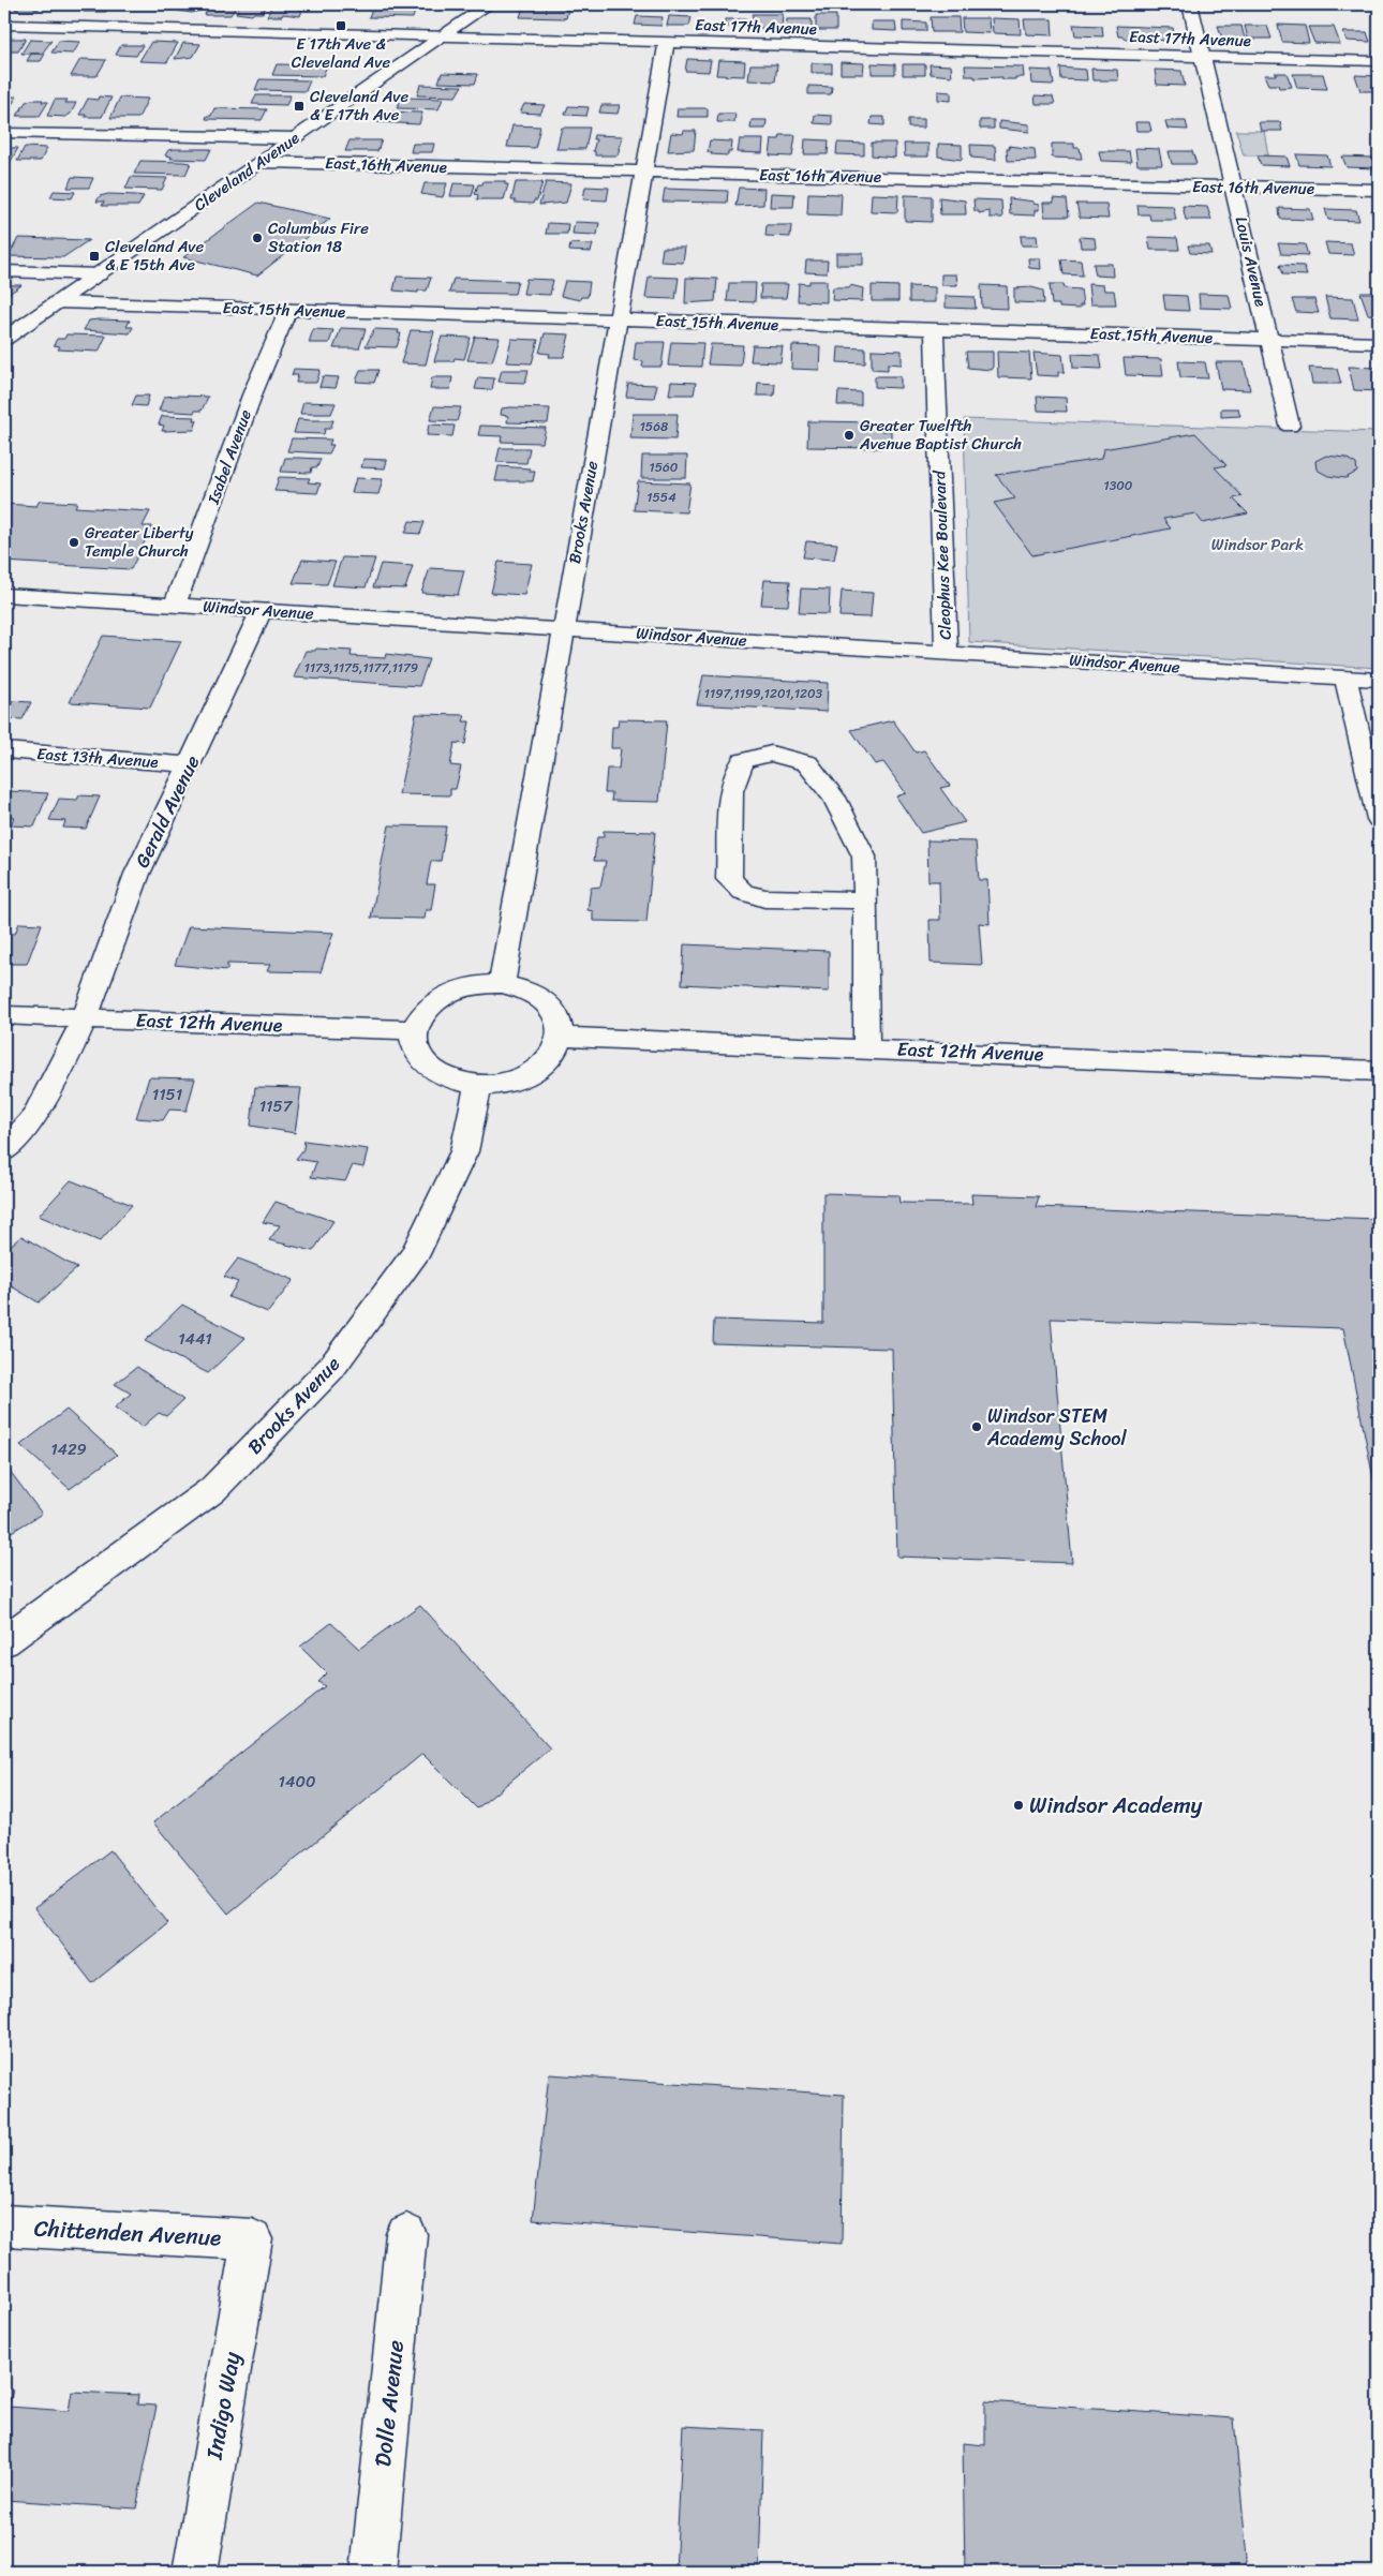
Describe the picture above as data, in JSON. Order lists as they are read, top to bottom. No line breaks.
{"streets":{"street":["East 17th Avenue","East 16th Avenue","Cleveland Avenue","Louis Avenue","East 15th Avenue","Isabel Avenue","Brooks Avenue","Cleophus Kee Boulevard","Windsor Avenue","East 13th Avenue","Gerald Avenue","East 12th Avenue","Chittenden Avenue","Dolle Avenue","Indigo Way"]},"crossings":[["East 17th Avenue","Cleveland Avenue"],["East 17th Avenue","Louis Avenue"],["East 17th Avenue","Brooks Avenue"],["East 16th Avenue","Cleveland Avenue"],["East 16th Avenue","Louis Avenue"],["East 16th Avenue","Brooks Avenue"],["Cleveland Avenue","East 15th Avenue"],["Louis Avenue","East 15th Avenue"],["East 15th Avenue","Isabel Avenue"],["East 15th Avenue","Brooks Avenue"],["East 15th Avenue","Cleophus Kee Boulevard"],["Isabel Avenue","Windsor Avenue"],["Brooks Avenue","Windsor Avenue"],["Brooks Avenue","East 12th Avenue"],["Cleophus Kee Boulevard","Windsor Avenue"],["Windsor Avenue","Gerald Avenue"],["East 13th Avenue","Gerald Avenue"],["Gerald Avenue","East 12th Avenue"],["Chittenden Avenue","Indigo Way"]],"parks":["Windsor Park"],"places":{"transit":["E 17th Ave & Cleveland Ave","Cleveland Ave & E 17th Ave","Cleveland Ave & E 15th Ave"],"other":["Columbus Fire Station 18","Greater Twelfth Avenue Baptist Church","Greater Liberty Temple Church","Windsor STEM Academy School","Windsor Academy"]},"house_numbers":["1568","1560","1300","1554","1173,1175,1177,1179","1197,1199,1201,1203","1151","1157","1441","1429","1400"]}
